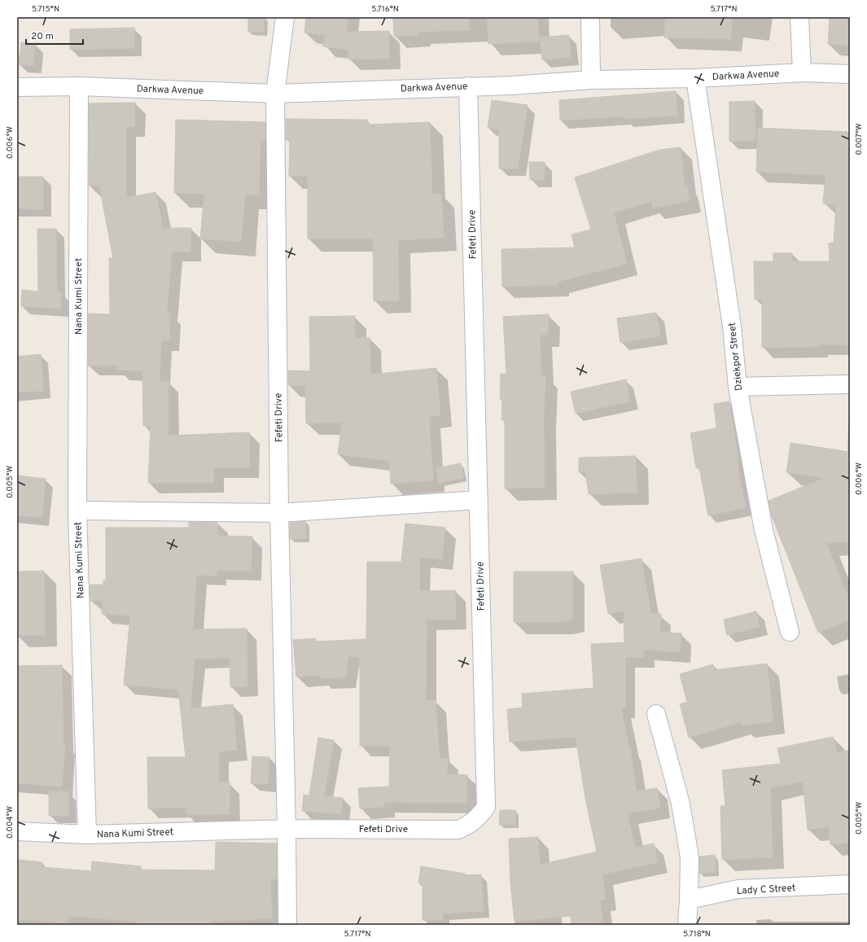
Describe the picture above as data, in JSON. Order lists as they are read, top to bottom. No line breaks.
{"streets":{"street":["Darkwa Avenue","Fefeti Drive","Nana Kumi Street","Dziekpor Street","Lady C Street"]},"crossings":[["Darkwa Avenue","Fefeti Drive"],["Darkwa Avenue","Nana Kumi Street"],["Darkwa Avenue","Dziekpor Street"],["Fefeti Drive","Nana Kumi Street"]],"scale_bar":"20 m","coordinates":["5.715°N","5.716°N","5.717°N","0.007°W","0.006°W","0.005°W","0.004°W","5.718°N"]}
